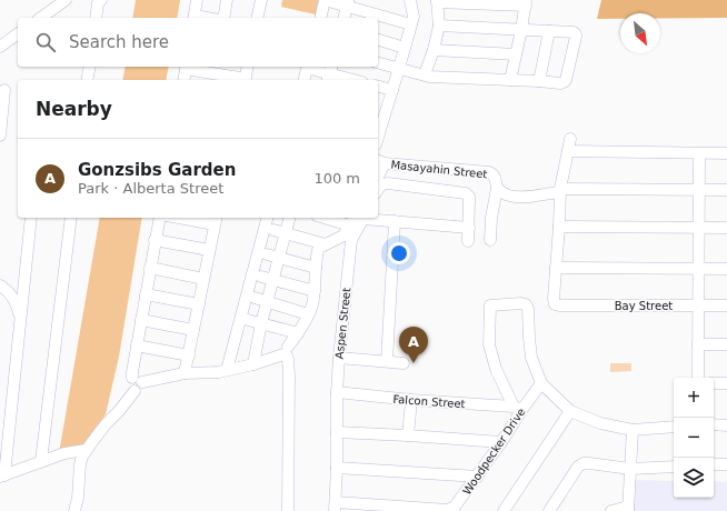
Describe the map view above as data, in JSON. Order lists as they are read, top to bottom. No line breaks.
{"streets":{"street":["Masayahin Street","Bay Street","Aspen Street","Falcon Street","Woodpecker Drive"]},"crossings":[["Aspen Street","Falcon Street"],["Aspen Street","Woodpecker Drive"],["Falcon Street","Woodpecker Drive"]],"north":"bottom right","page":{"search":"Search here","heading":"Nearby","list":[{"mark":"A","name":"Gonzsibs Garden","note":"Park · Alberta Street","value":"100 m"}],"pins":"A","map_buttons":["+","−"]}}
